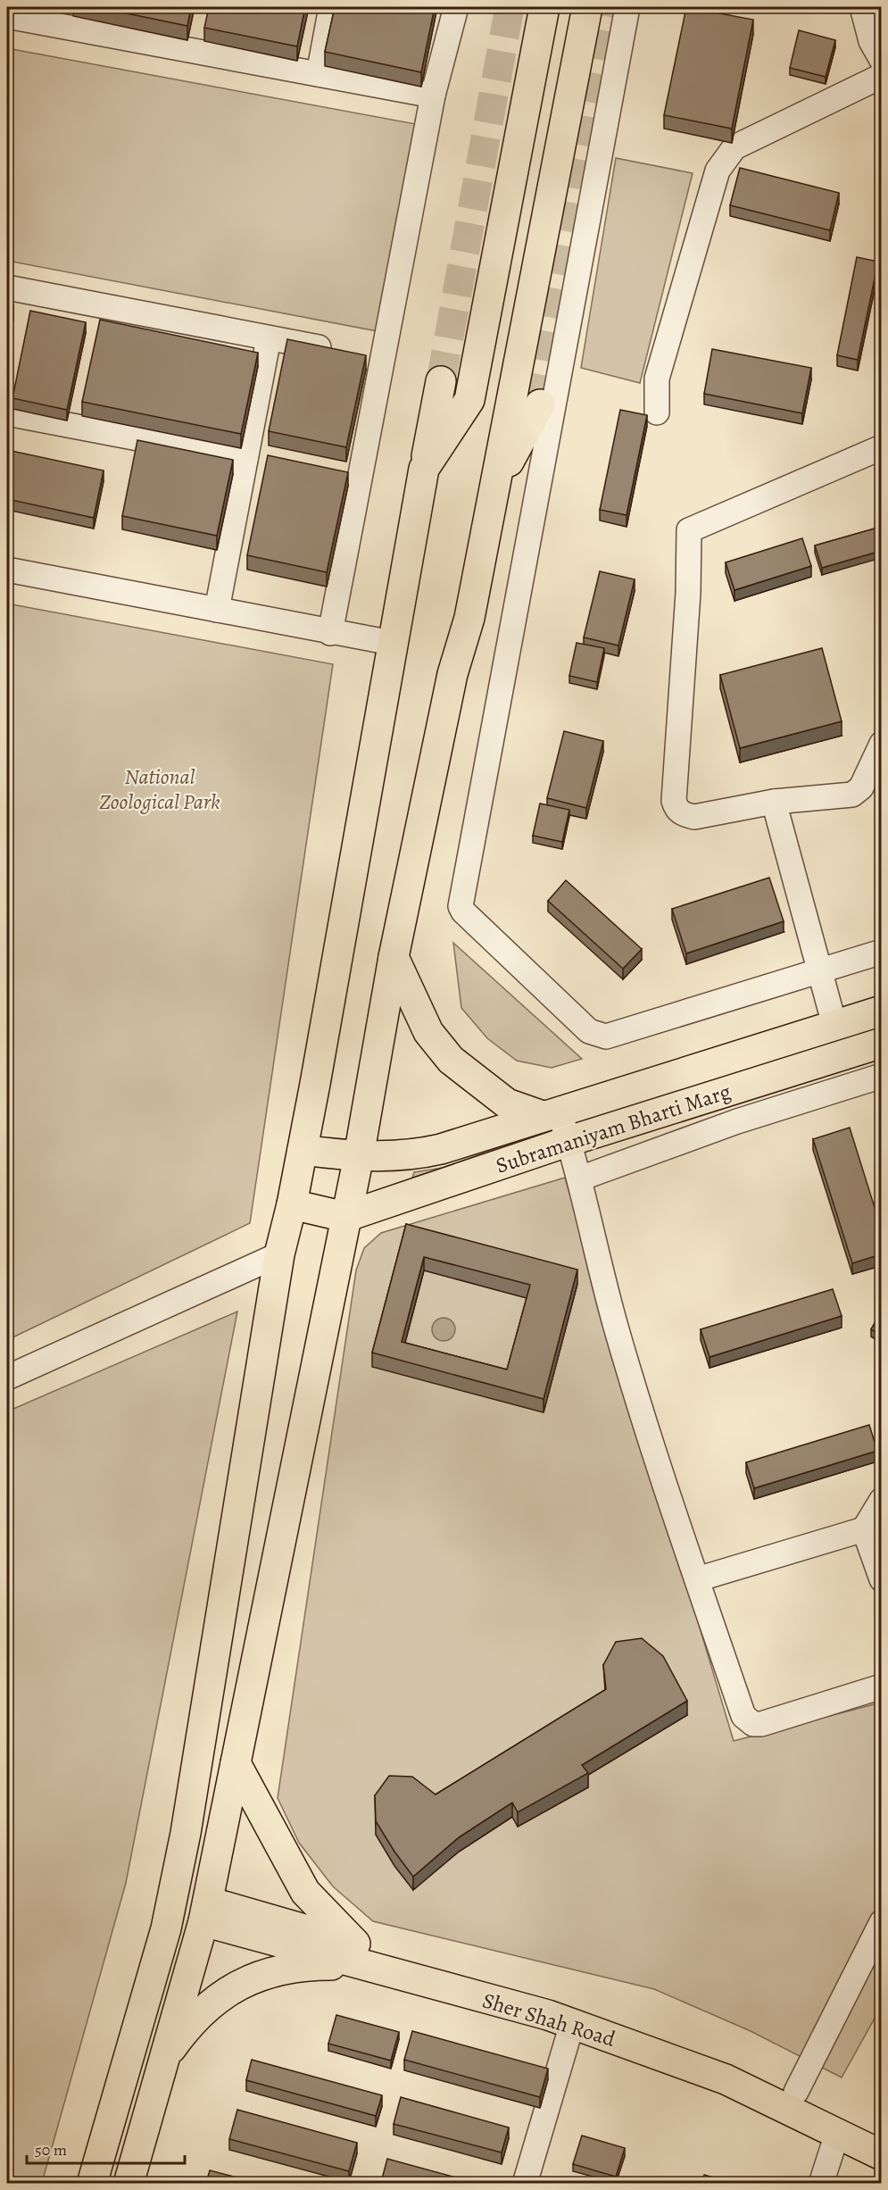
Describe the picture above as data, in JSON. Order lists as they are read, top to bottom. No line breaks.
{"streets":{"main road":["Subramaniyam Bharti Marg","Sher Shah Road"]},"parks":["National Zoological Park"],"scale_bar":"50 m"}
